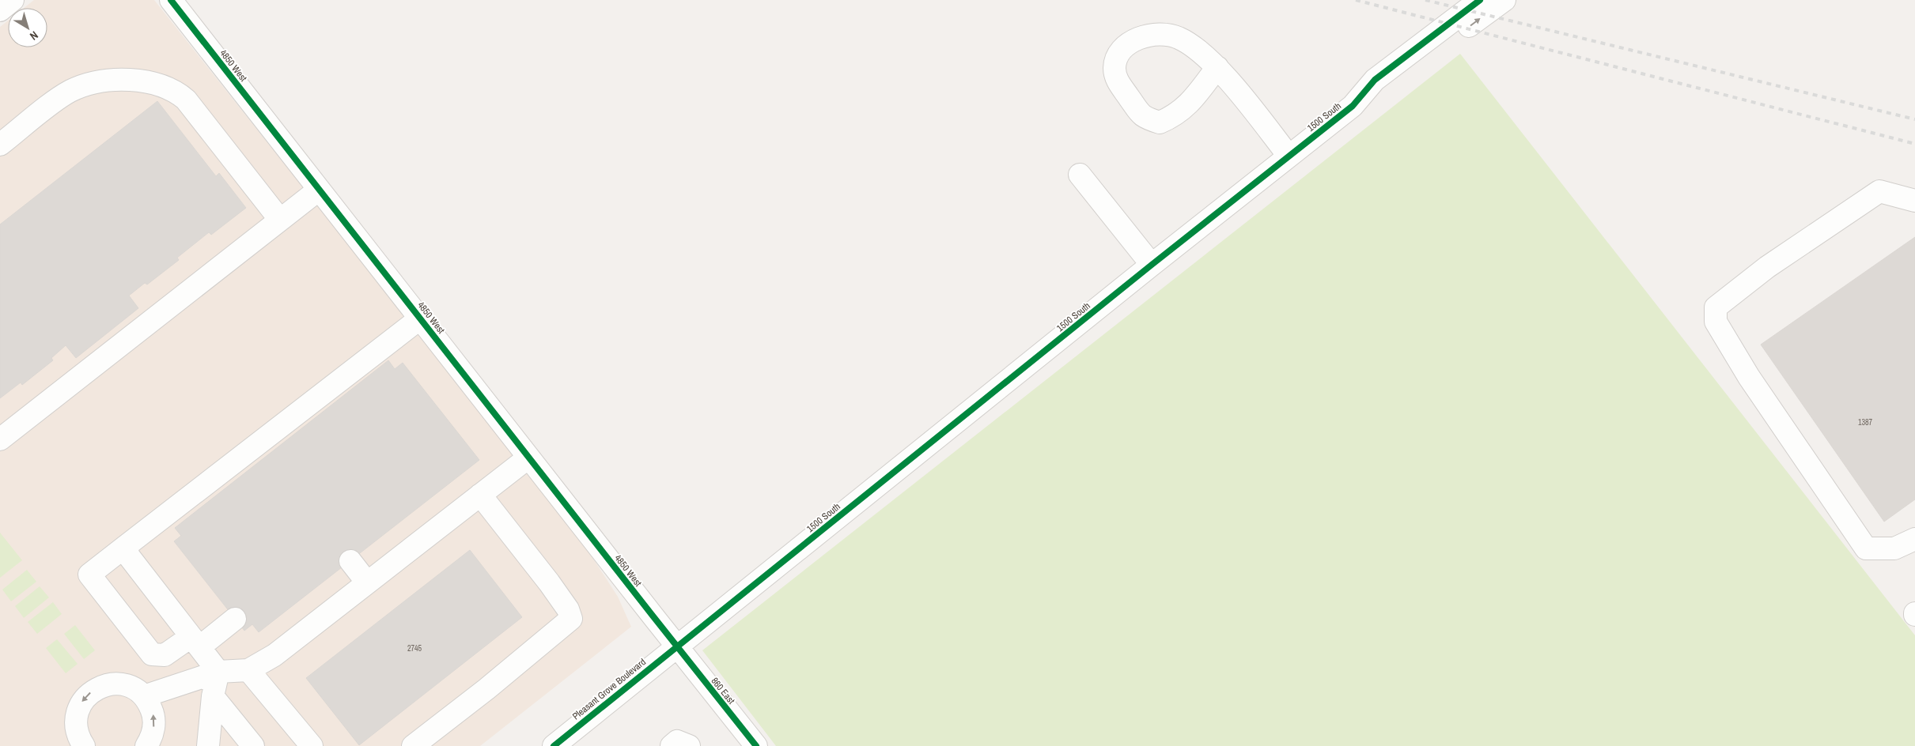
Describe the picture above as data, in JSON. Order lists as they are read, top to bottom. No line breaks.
{"streets":{"street":["4850 West","1500 South","Pleasant Grove Boulevard","860 East"]},"crossings":[["4850 West","1500 South"],["4850 West","Pleasant Grove Boulevard"],["4850 West","860 East"],["1500 South","Pleasant Grove Boulevard"],["1500 South","860 East"],["Pleasant Grove Boulevard","860 East"]],"house_numbers":["1387","2745"],"north":"bottom right"}
